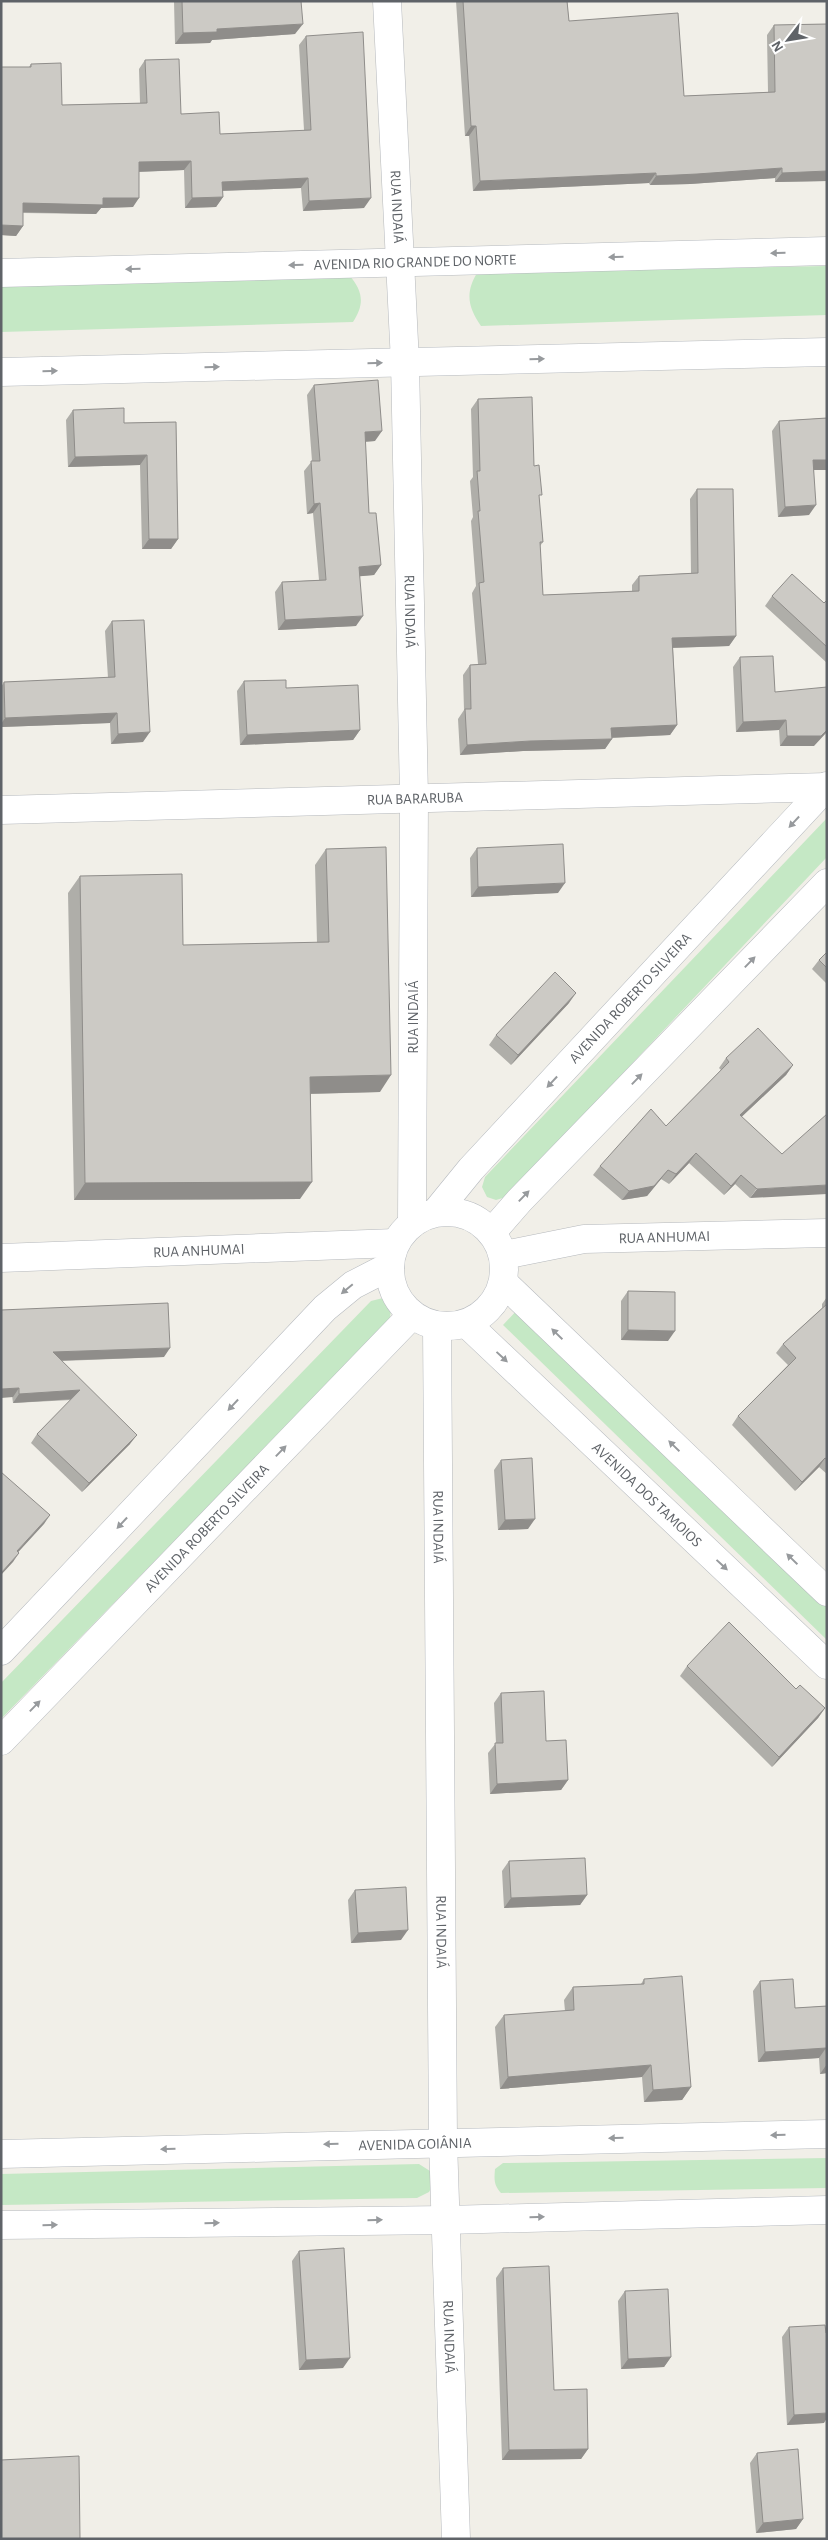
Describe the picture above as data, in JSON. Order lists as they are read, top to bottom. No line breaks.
{"streets":{"street":["RUA INDAIÁ","AVENIDA RIO GRANDE DO NORTE","RUA BARARUBA","AVENIDA ROBERTO SILVEIRA","RUA ANHUMAI","AVENIDA DOS TAMOIOS","AVENIDA GOIÂNIA"]},"crossings":[["RUA INDAIÁ","AVENIDA RIO GRANDE DO NORTE"],["RUA INDAIÁ","RUA BARARUBA"],["RUA INDAIÁ","AVENIDA ROBERTO SILVEIRA"],["RUA INDAIÁ","RUA ANHUMAI"],["RUA INDAIÁ","AVENIDA DOS TAMOIOS"],["RUA INDAIÁ","AVENIDA GOIÂNIA"],["RUA BARARUBA","AVENIDA ROBERTO SILVEIRA"],["AVENIDA ROBERTO SILVEIRA","RUA ANHUMAI"],["AVENIDA ROBERTO SILVEIRA","AVENIDA DOS TAMOIOS"],["RUA ANHUMAI","AVENIDA DOS TAMOIOS"]],"north":"bottom left"}
